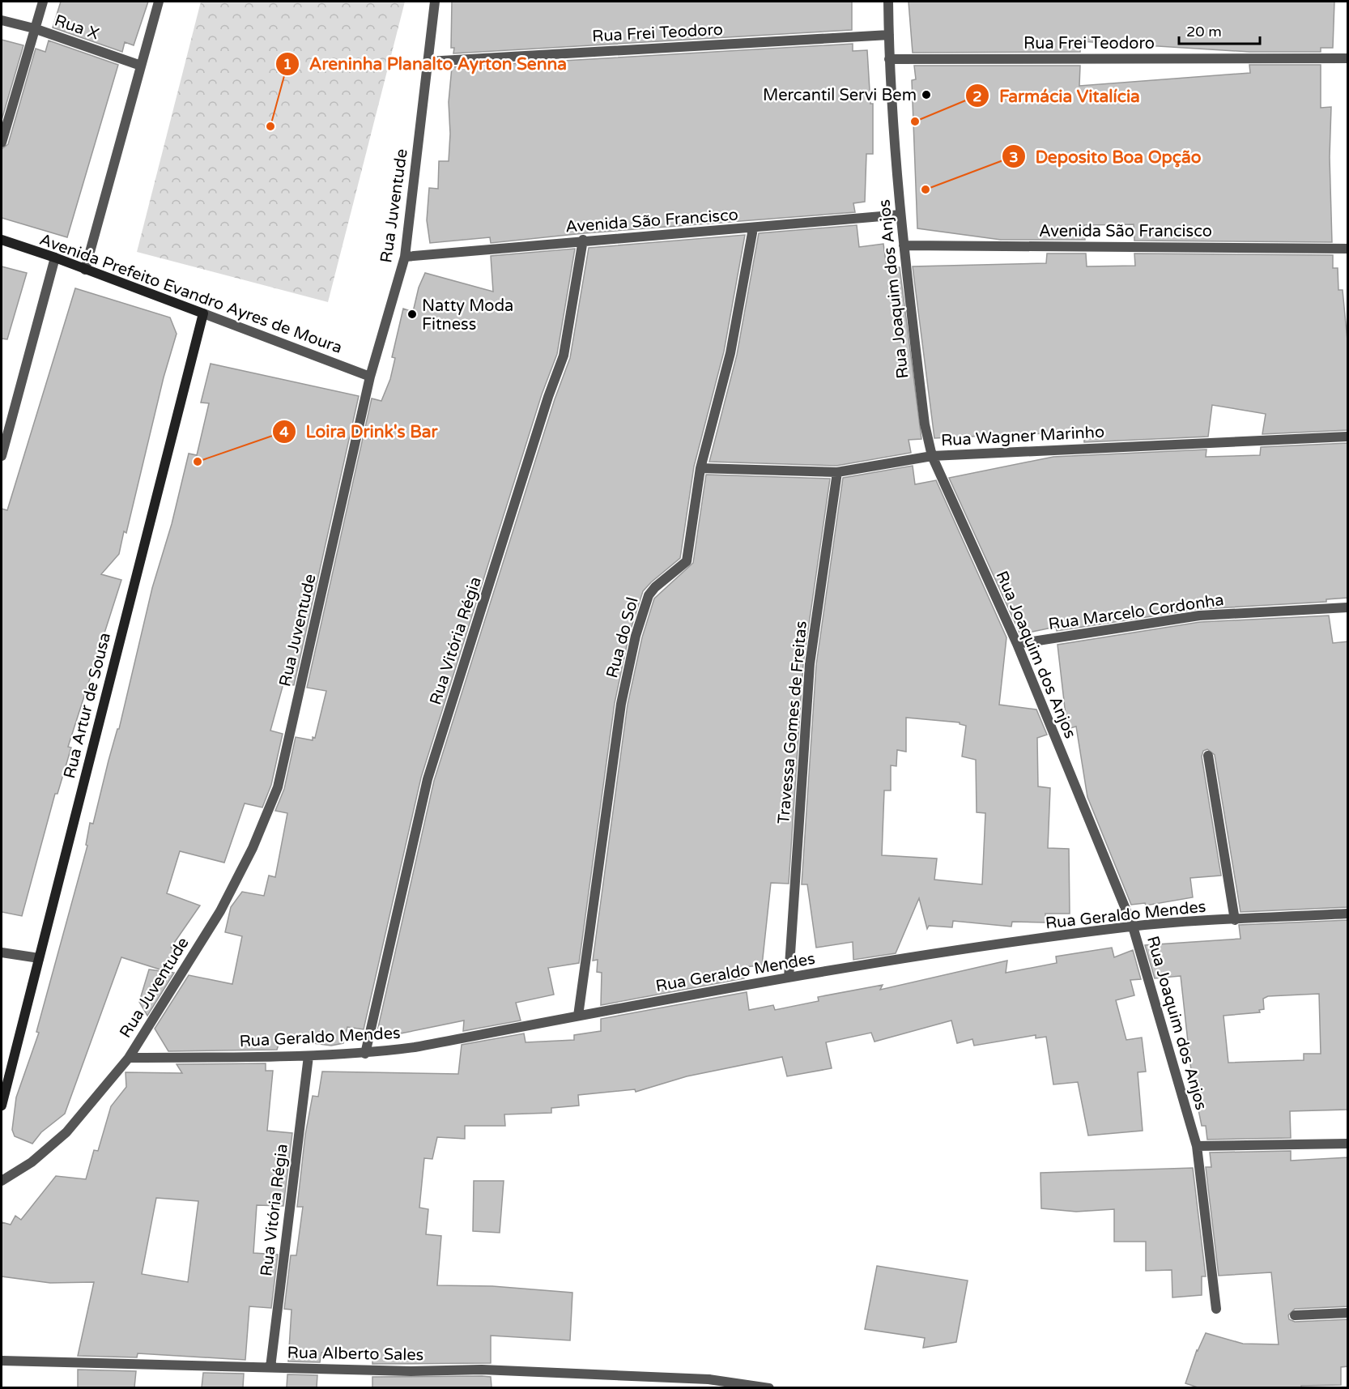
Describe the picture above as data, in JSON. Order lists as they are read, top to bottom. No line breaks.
{"streets":{"street":["Rua X","Rua Frei Teodoro","Rua Juventude","Avenida São Francisco","Rua Joaquim dos Anjos","Avenida Prefeito Evandro Ayres de Moura","Rua Wagner Marinho","Rua Marcelo Cordonha","Rua do Sol","Rua Vitória Régia","Rua Artur de Sousa","Travessa Gomes de Freitas","Rua Geraldo Mendes","Rua Alberto Sales"]},"crossings":[["Rua Frei Teodoro","Rua Juventude"],["Rua Frei Teodoro","Rua Joaquim dos Anjos"],["Rua Juventude","Avenida São Francisco"],["Rua Juventude","Avenida Prefeito Evandro Ayres de Moura"],["Rua Juventude","Rua Geraldo Mendes"],["Avenida São Francisco","Rua Joaquim dos Anjos"],["Avenida São Francisco","Rua do Sol"],["Avenida São Francisco","Rua Vitória Régia"],["Rua Joaquim dos Anjos","Rua Wagner Marinho"],["Rua Joaquim dos Anjos","Rua Marcelo Cordonha"],["Rua Joaquim dos Anjos","Rua Geraldo Mendes"],["Avenida Prefeito Evandro Ayres de Moura","Rua Artur de Sousa"],["Rua Wagner Marinho","Rua do Sol"],["Rua Wagner Marinho","Travessa Gomes de Freitas"],["Rua do Sol","Rua Geraldo Mendes"],["Rua Vitória Régia","Rua Geraldo Mendes"],["Rua Vitória Régia","Rua Alberto Sales"],["Travessa Gomes de Freitas","Rua Geraldo Mendes"]],"places":["Mercantil Servi Bem","Farmácia Vitalícia","Areninha Planalto Ayrton Senna","Deposito Boa Opção","Natty Moda Fitness","Loira Drink's Bar"],"scale_bar":"20 m"}
